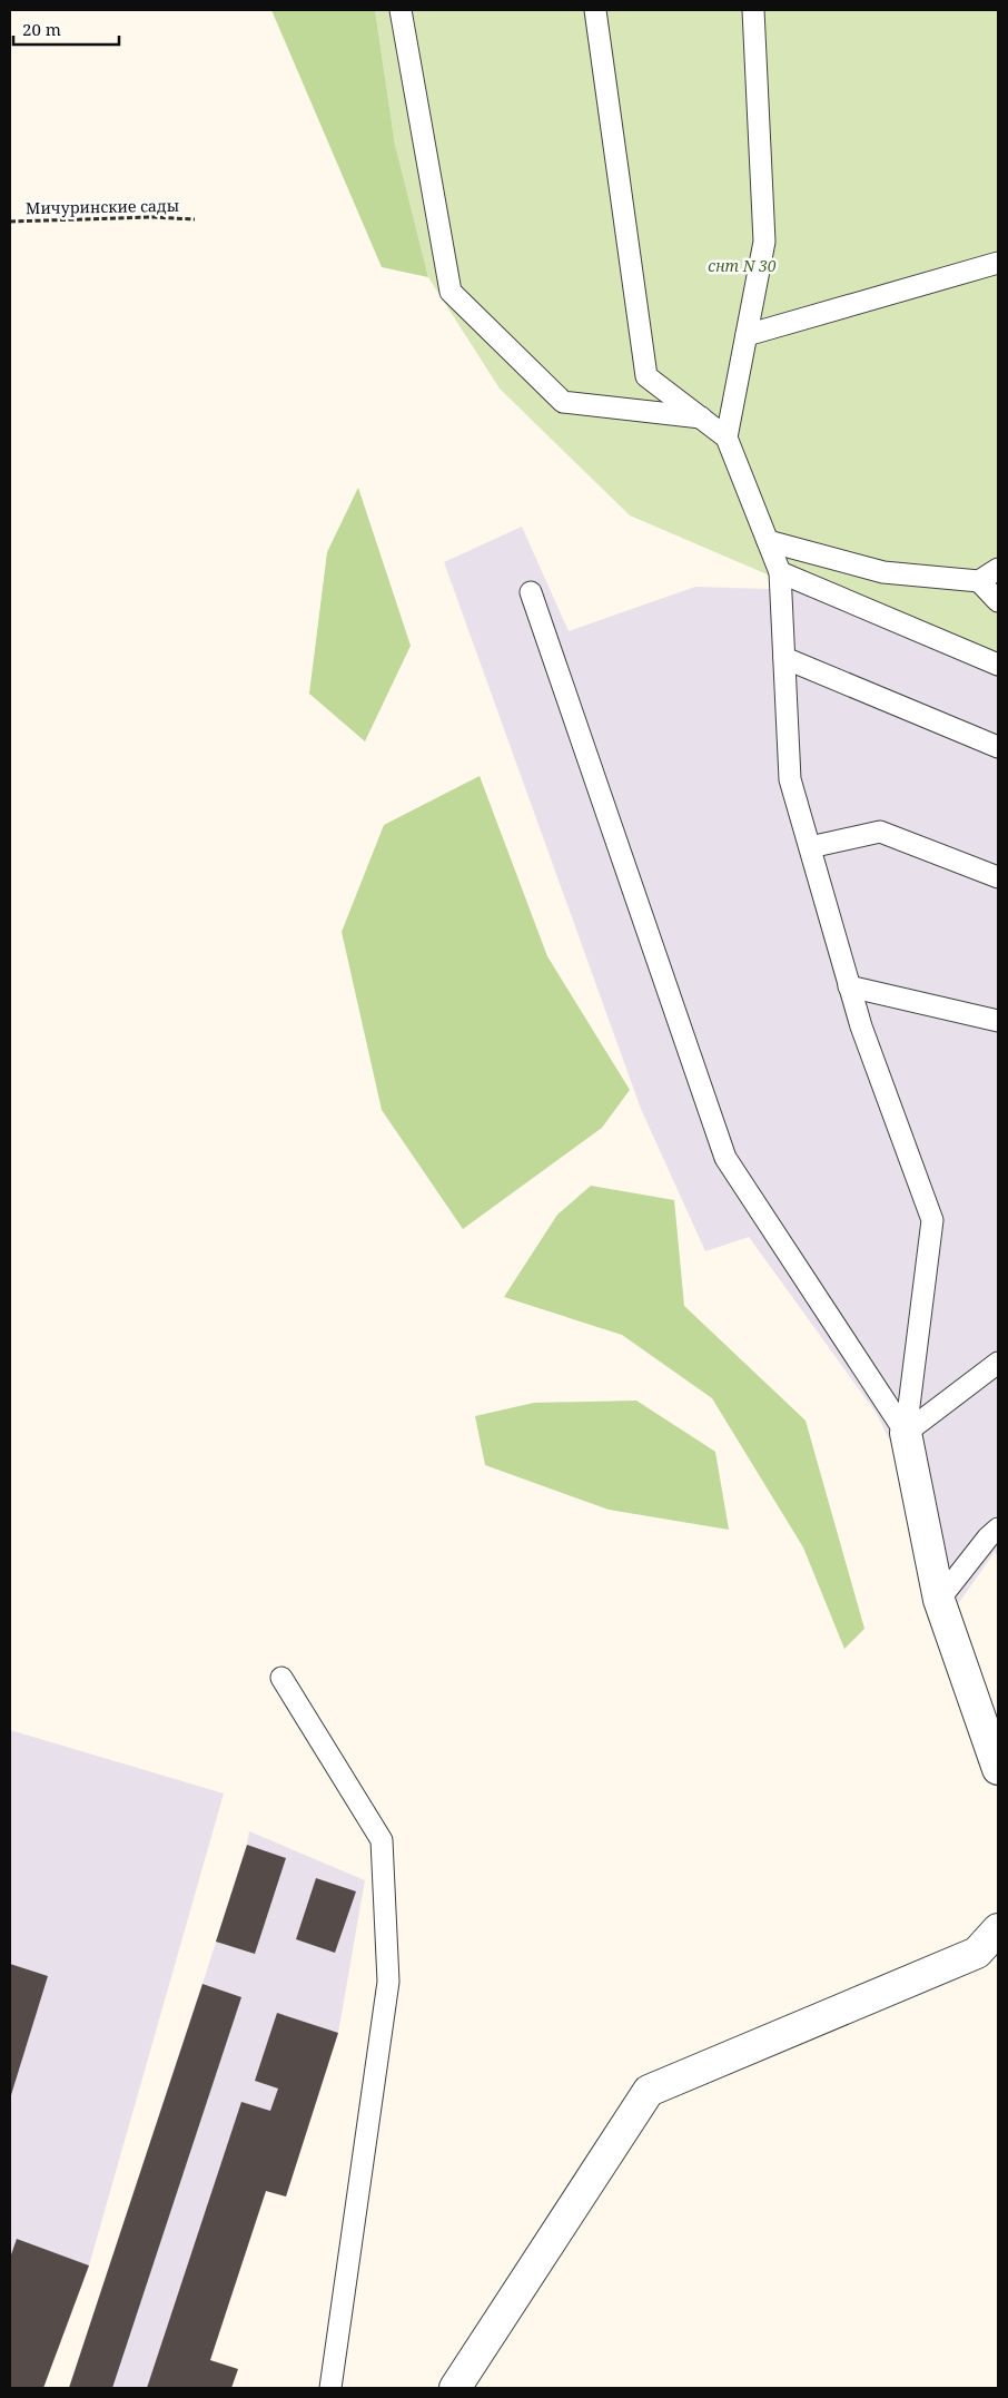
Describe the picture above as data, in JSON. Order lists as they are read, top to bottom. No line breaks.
{"streets":{"path":["Мичуринские сады"]},"parks":["снт N 30"],"scale_bar":"20 m"}
